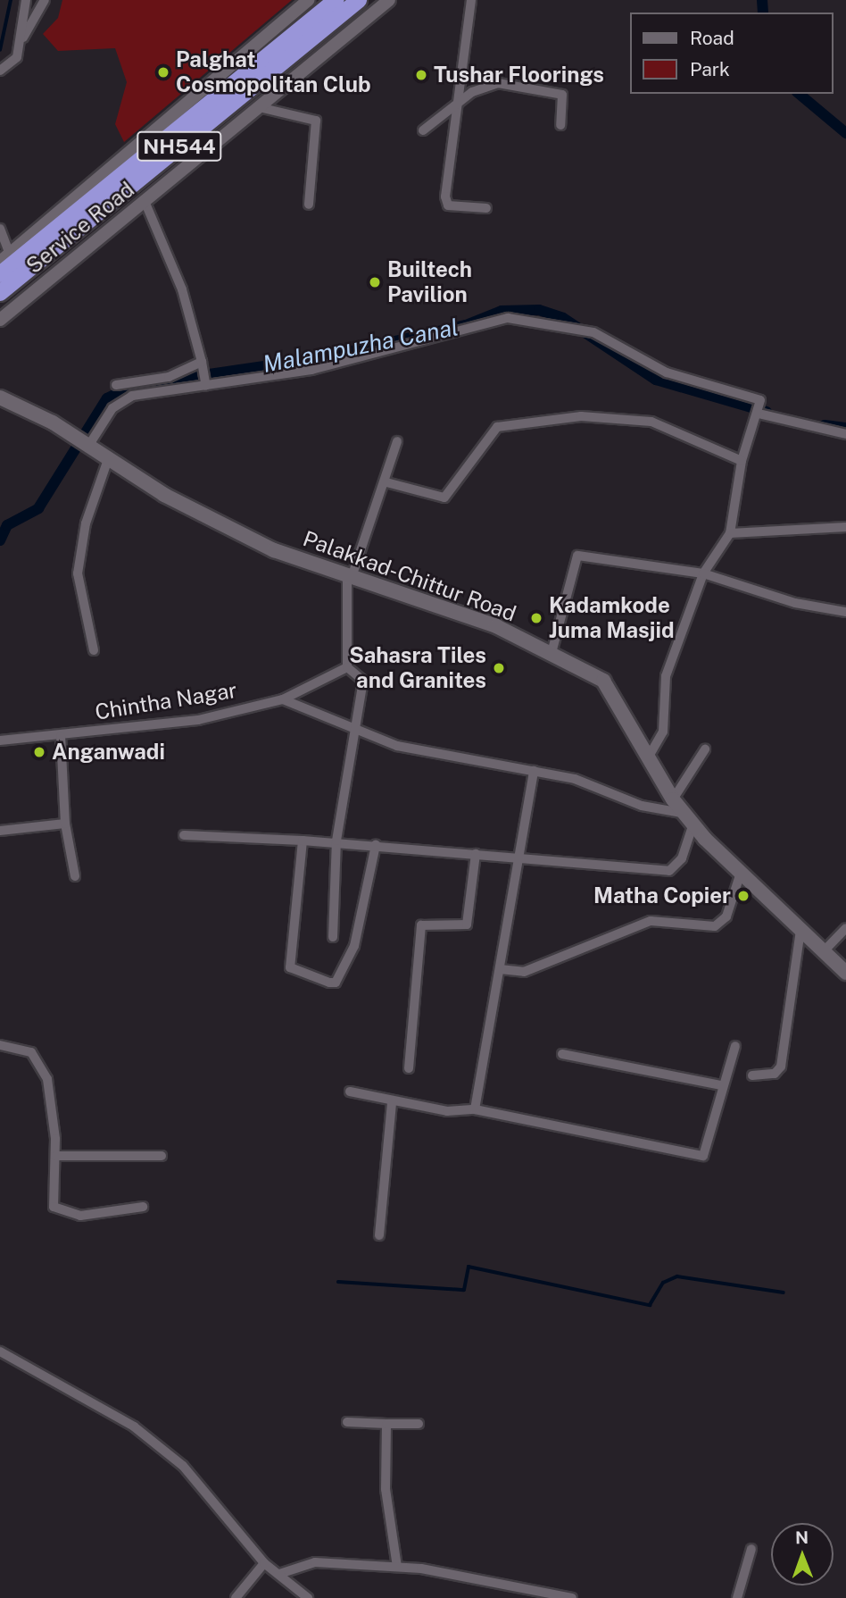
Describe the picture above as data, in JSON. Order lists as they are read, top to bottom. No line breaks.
{"streets":{"highway":["NH544"],"main road":["Palakkad-Chittur Road"],"street":["Service Road","Chintha Nagar"]},"water":["Malampuzha Canal"],"places":["Palghat Cosmopolitan Club","Tushar Floorings","Builtech Pavilion","Kadamkode Juma Masjid","Sahasra Tiles and Granites","Anganwadi","Matha Copier"],"legend":["Road","Park"],"north":"top"}
